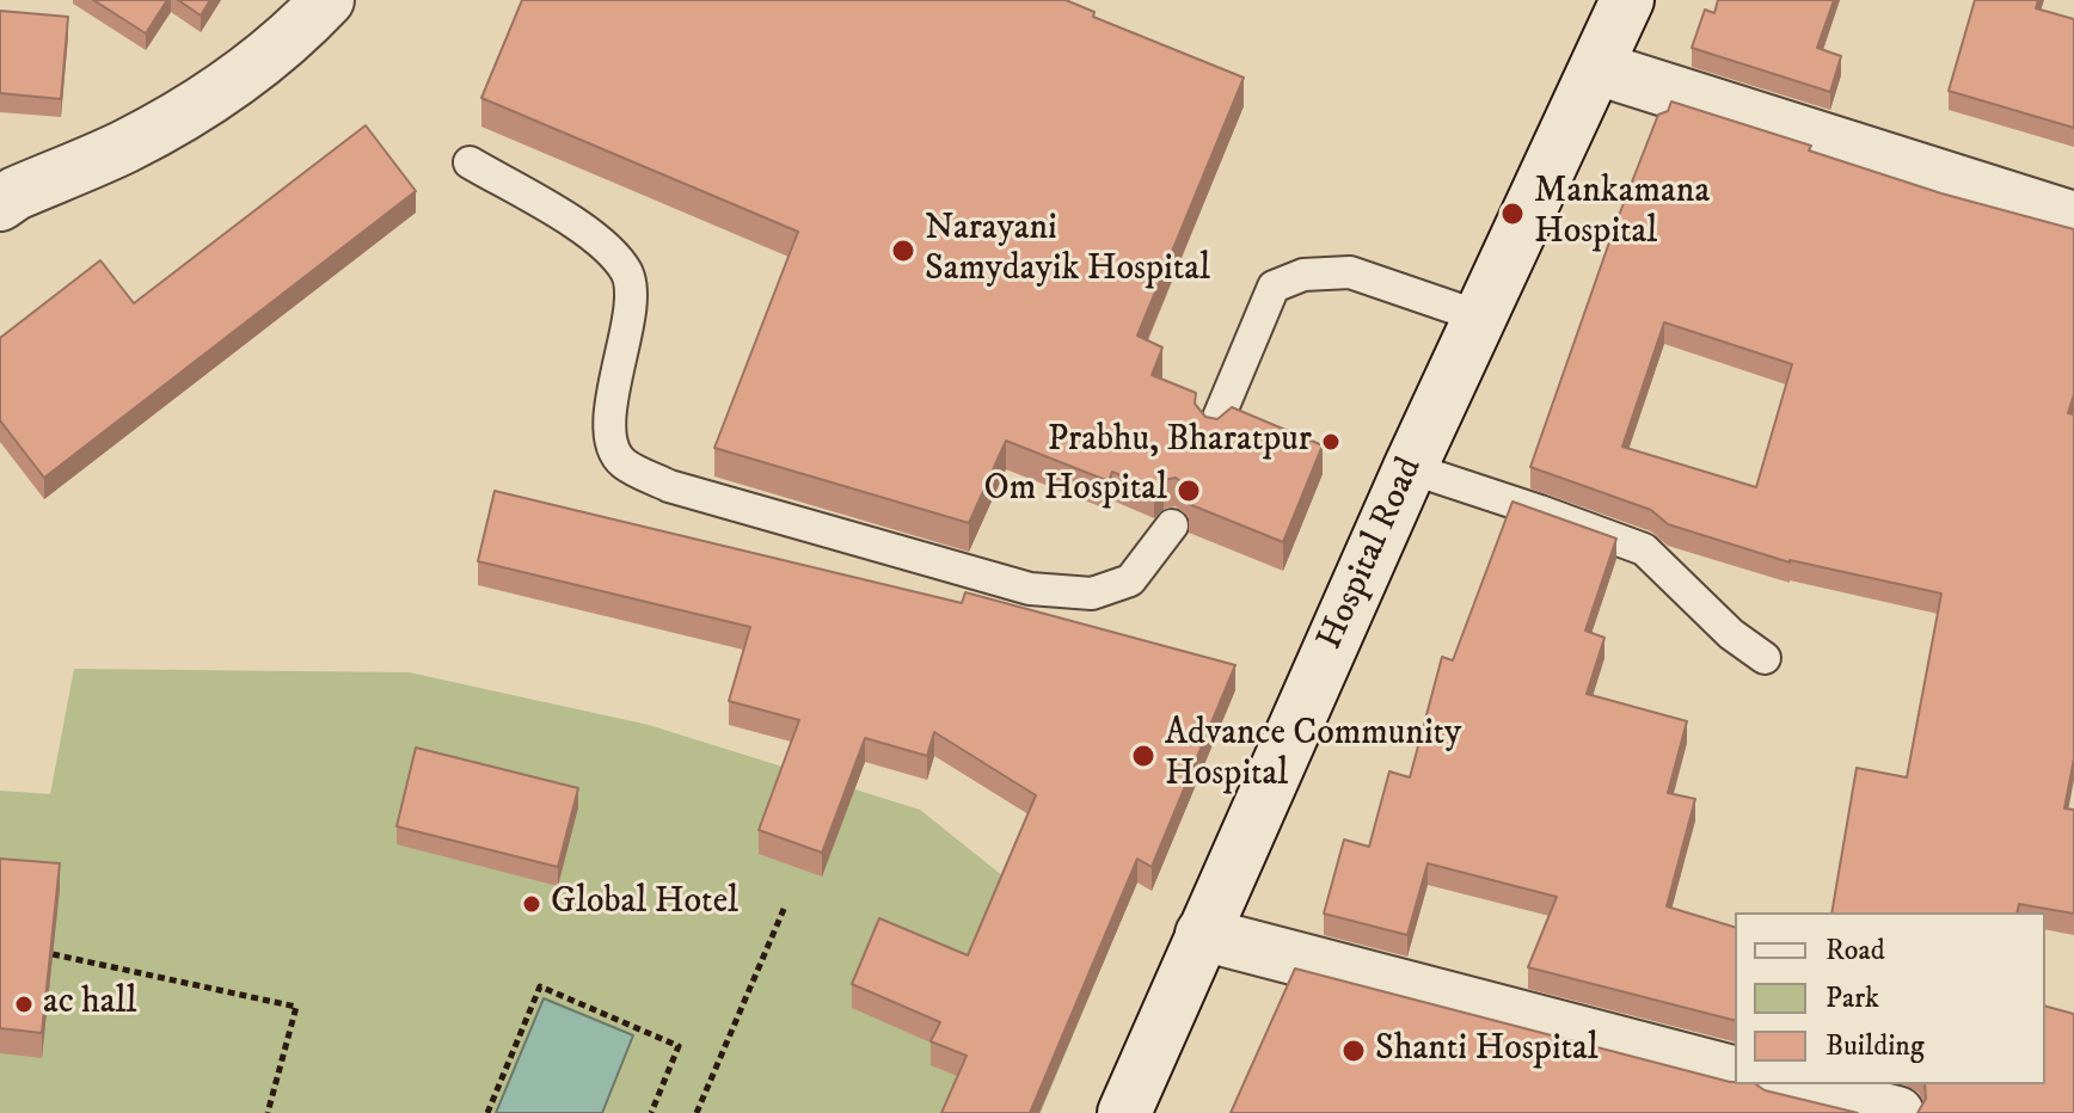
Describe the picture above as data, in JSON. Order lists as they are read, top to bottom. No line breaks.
{"streets":{"street":["Hospital Road"]},"places":["Mankamana Hospital","Narayani Samydayik Hospital","Prabhu, Bharatpur","Om Hospital","Advance Community Hospital","Global Hotel","ac hall","Shanti Hospital"],"legend":["Road","Park","Building"]}
